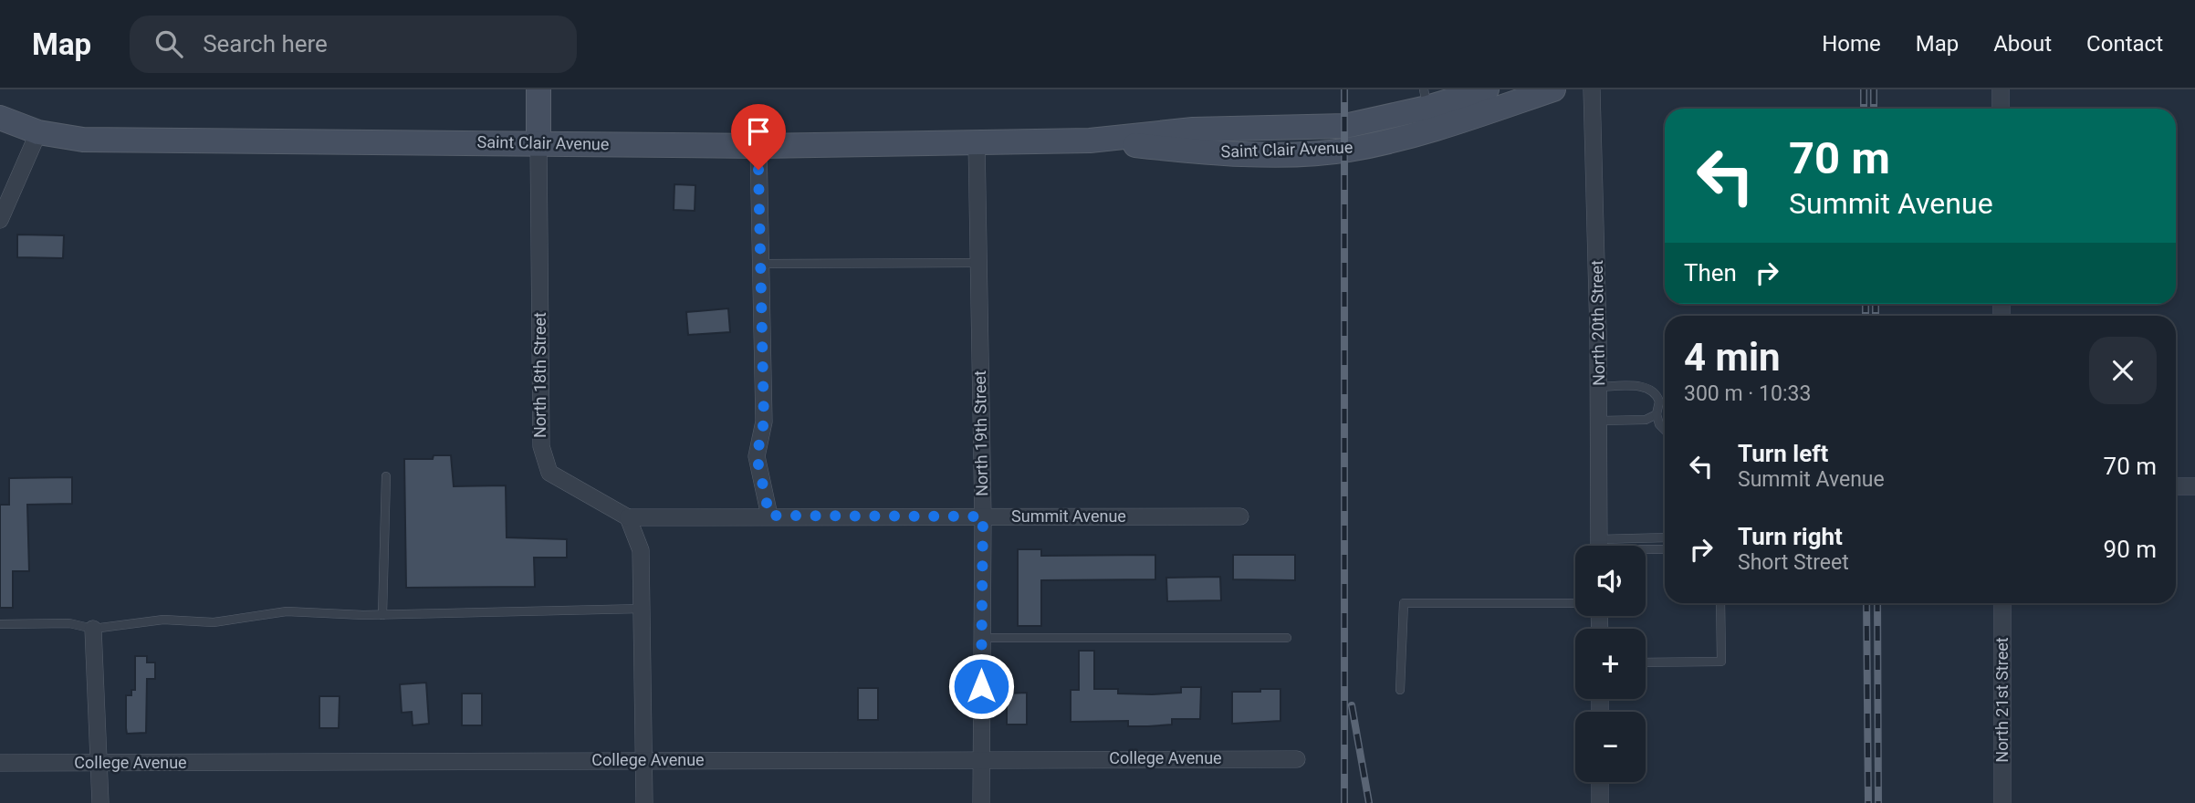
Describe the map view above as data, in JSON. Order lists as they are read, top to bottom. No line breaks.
{"streets":{"main road":["Saint Clair Avenue","North 18th Street"],"street":["North 20th Street","North 19th Street","Summit Avenue","North 21st Street","College Avenue"]},"crossings":[["Saint Clair Avenue","North 18th Street"],["Saint Clair Avenue","North 19th Street"],["North 18th Street","Summit Avenue"],["North 19th Street","Summit Avenue"],["North 19th Street","College Avenue"]],"page":{"header":"Map","search":"Search here","nav":["Home","Map","About","Contact"],"turn":["70 m","Summit Avenue"],"then":"Then","heading":["4 min","300 m · 10:33"],"list":[{"name":"Turn left","note":"Summit Avenue","value":"70 m"},{"name":"Turn right","note":"Short Street","value":"90 m"}],"map_buttons":["+","−"]}}
